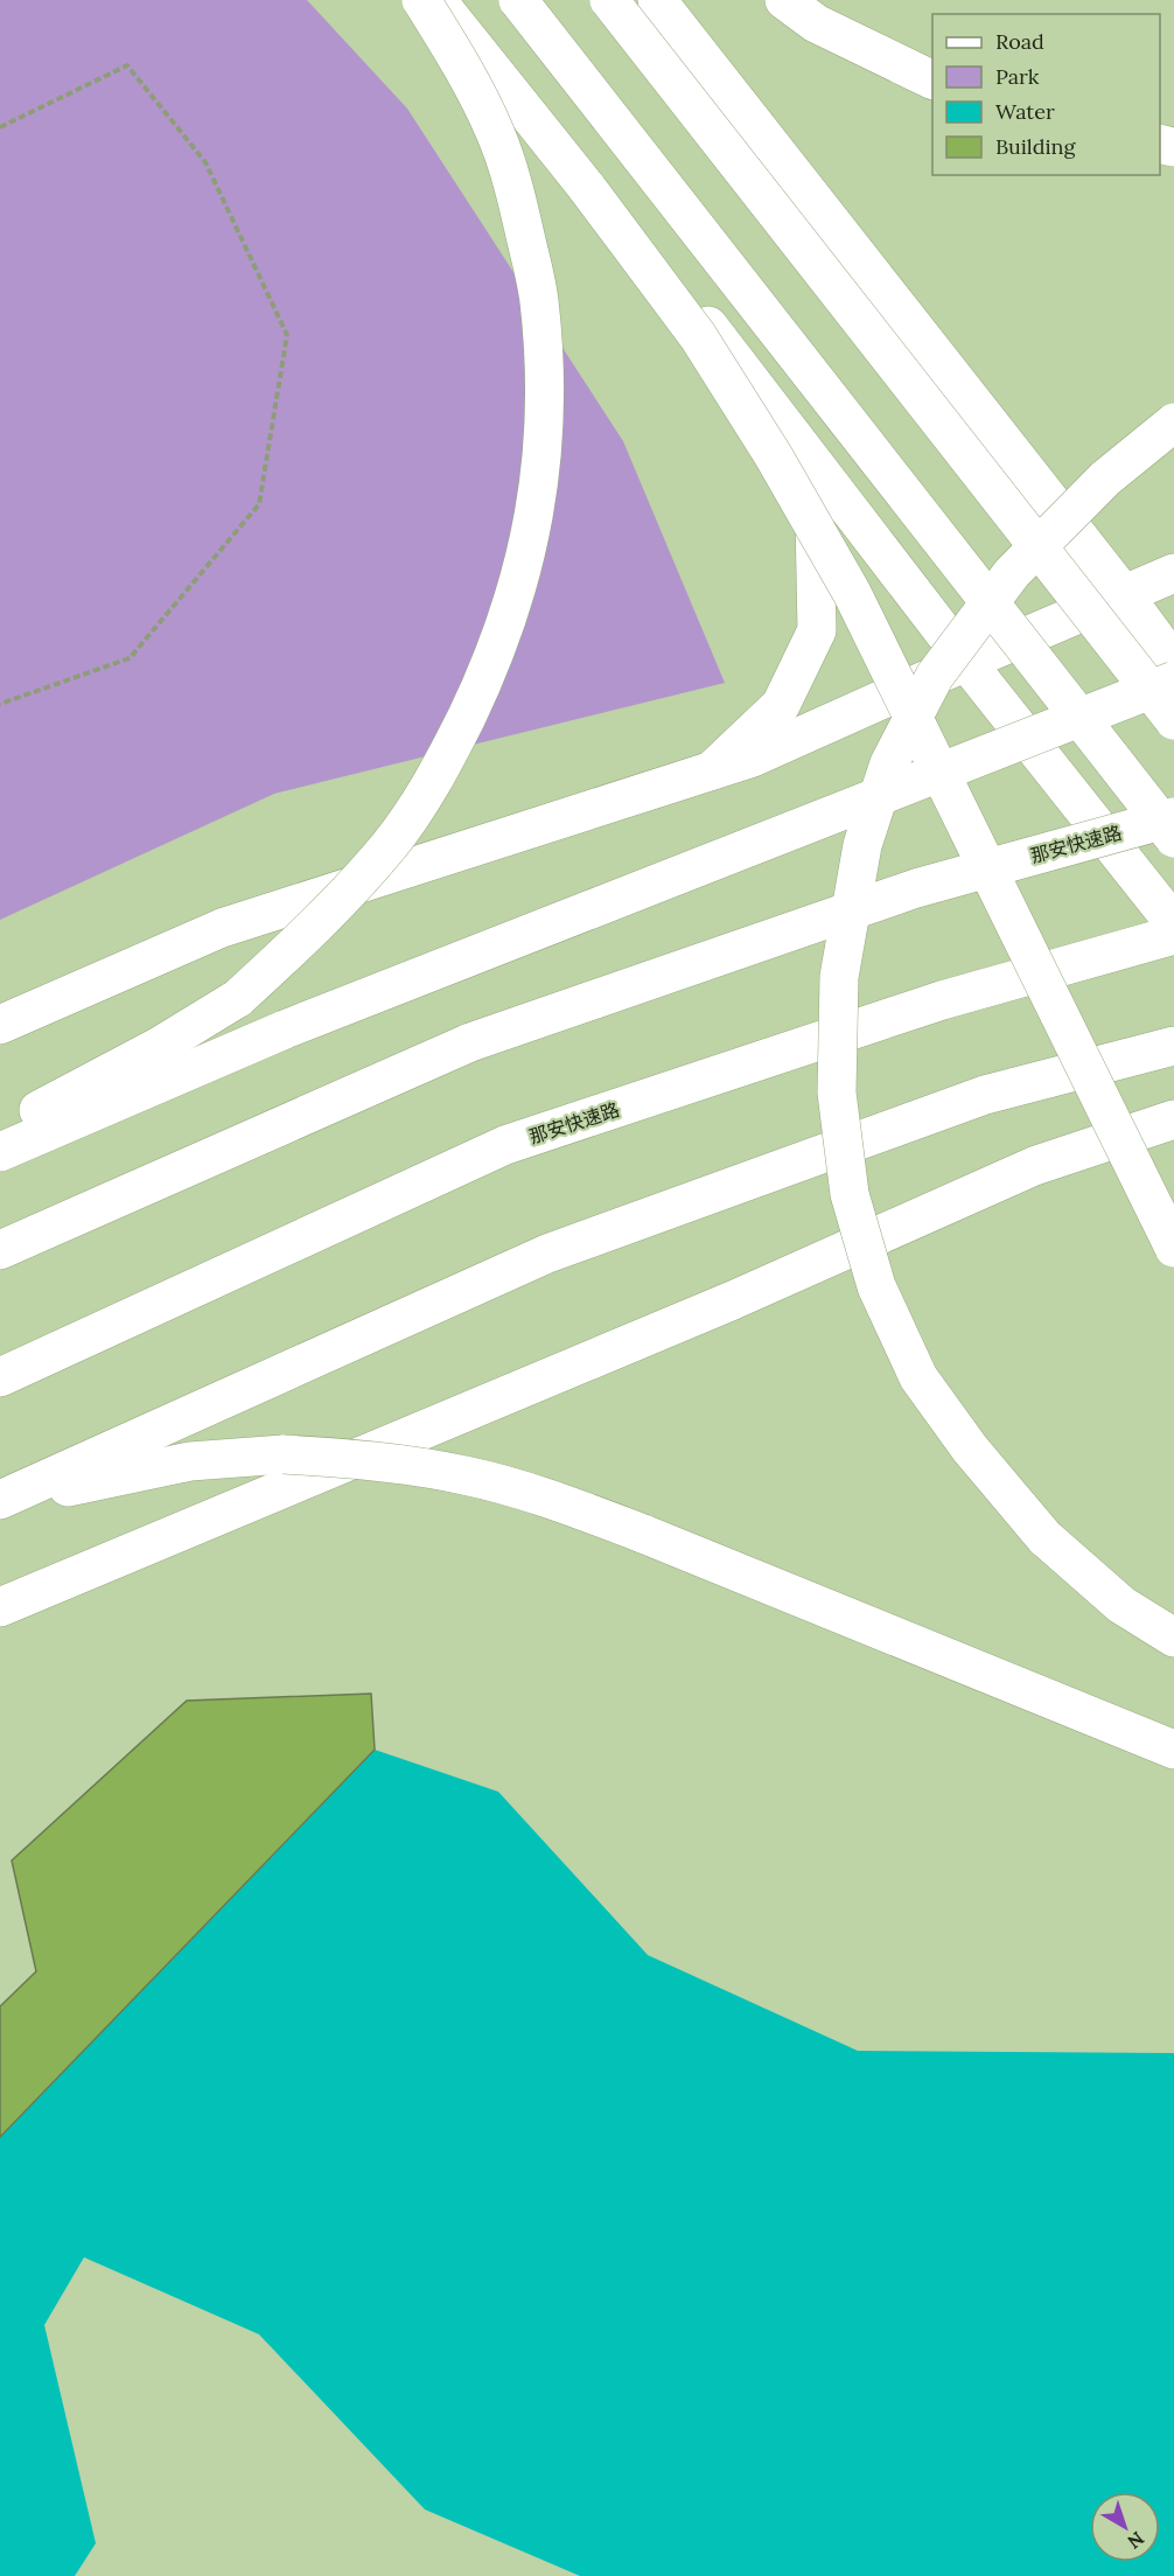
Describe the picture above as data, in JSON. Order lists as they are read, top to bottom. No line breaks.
{"streets":{"main road":["那安快速路"]},"legend":["Road","Park","Water","Building"],"north":"bottom right"}
